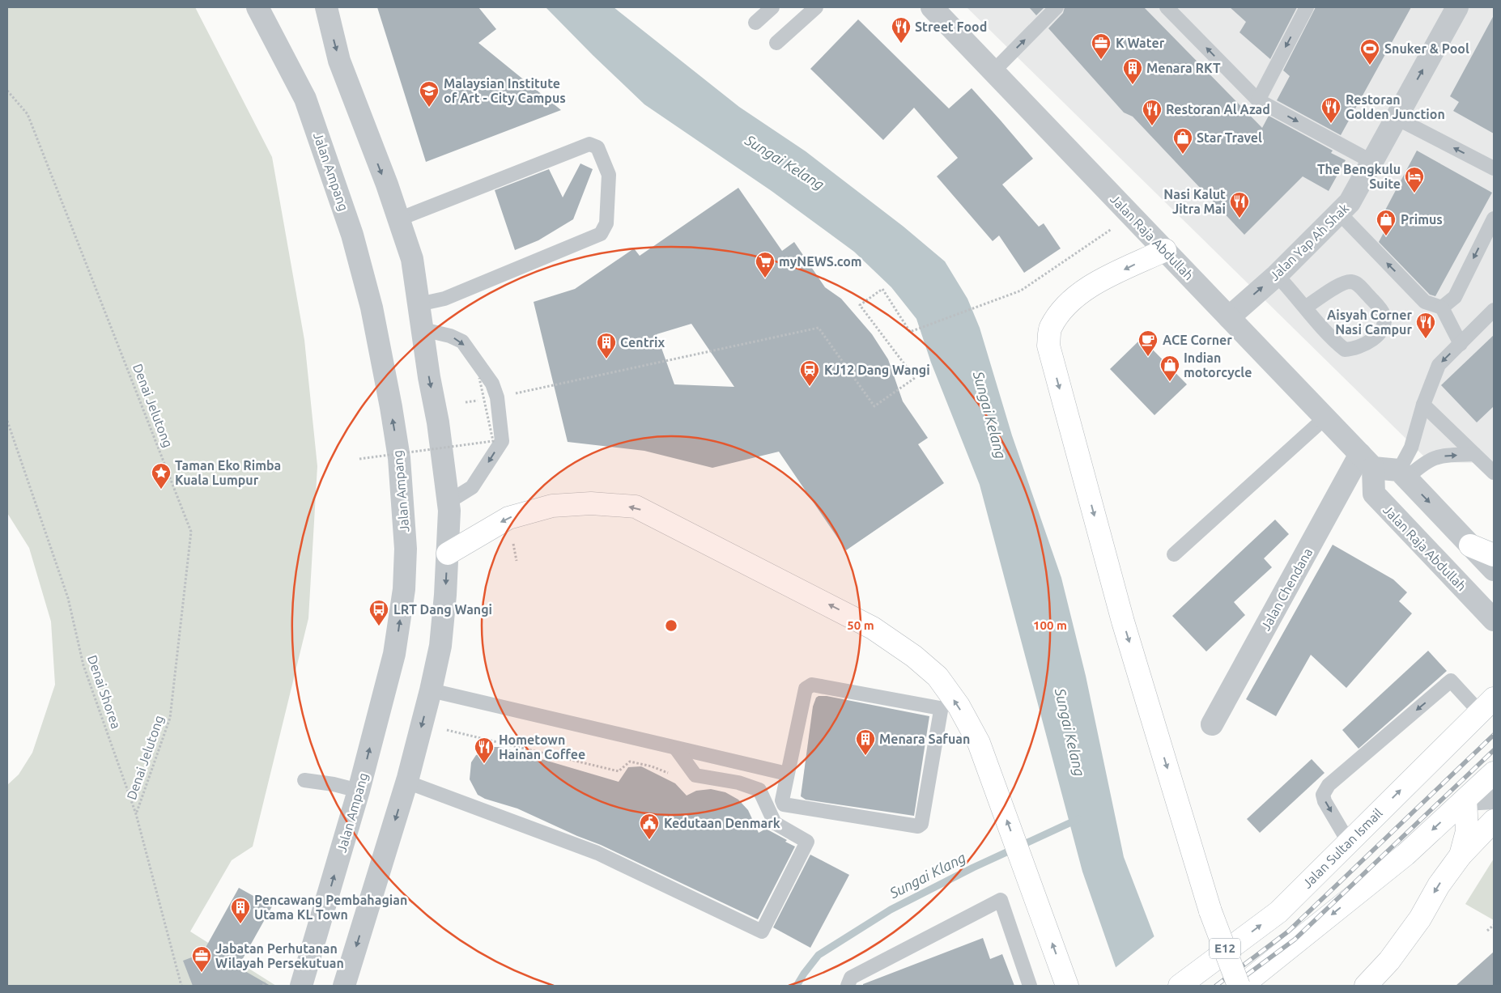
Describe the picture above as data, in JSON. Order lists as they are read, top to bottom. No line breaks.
{"streets":{"main road":["Jalan Sultan Ismail","E12"],"street":["Jalan Ampang","Jalan Raja Abdullah","Jalan Yap Ah Shak","Jalan Chendana"],"path":["Denai Jelutong","Denai Shorea"]},"crossings":[["Jalan Raja Abdullah","Jalan Yap Ah Shak"],["Jalan Raja Abdullah","Jalan Chendana"],["Jalan Raja Abdullah","E12"],["Denai Jelutong","Denai Shorea"]],"one_way":["Jalan Yap Ah Shak"],"water":["Sungai Kelang","Sungai Klang"],"places":{"restaurant":["Street Food","Restoran Golden Junction","Restoran Al Azad","Nasi Kalut Jitra Mai","Aisyah Corner Nasi Campur","Hometown Hainan Coffee"],"office":["K Water","Jabatan Perhutanan Wilayah Persekutuan"],"sports":["Snuker & Pool"],"building":["Menara RKT","Centrix","Menara Safuan","Pencawang Pembahagian Utama KL Town"],"school or university":["Malaysian Institute of Art - City Campus"],"shop":["Star Travel","Primus","Indian motorcycle"],"hotel":["The Bengkulu Suite"],"supermarket":["myNEWS.com"],"cafe":["ACE Corner"],"station":["KJ12 Dang Wangi"],"place":["Taman Eko Rimba Kuala Lumpur"],"bus stop":["LRT Dang Wangi"],"public building":["Kedutaan Denmark"]},"rings":["50 m","100 m"]}
